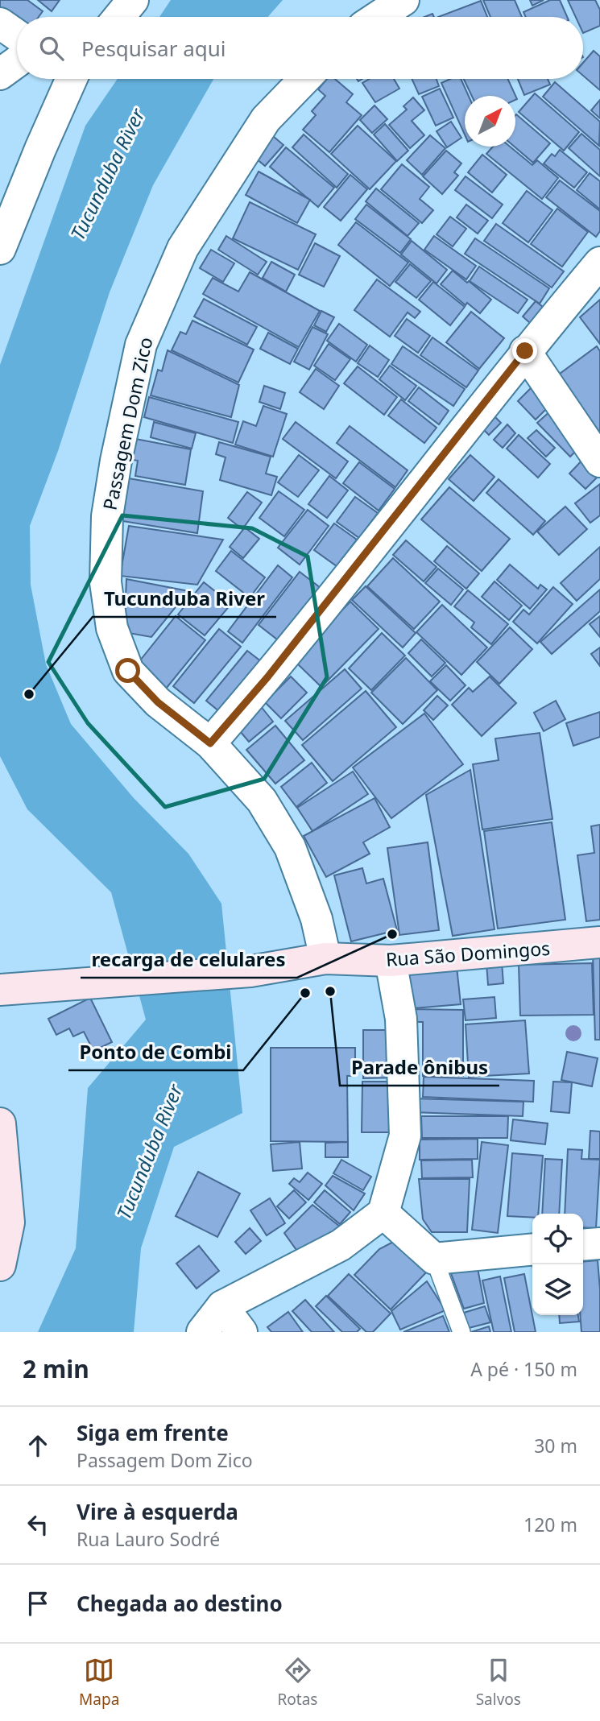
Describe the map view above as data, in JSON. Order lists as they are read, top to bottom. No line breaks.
{"streets":{"street":["Passagem Dom Zico","Rua São Domingos"]},"crossings":[["Passagem Dom Zico","Rua São Domingos"]],"water":["Tucunduba River"],"places":["Tucunduba River","recarga de celulares","Parade ônibus","Ponto de Combi"],"north":"top right","page":{"search":"Pesquisar aqui","heading":["2 min","A pé · 150 m"],"list":[["Siga em frente","Passagem Dom Zico","30 m"],["Vire à esquerda","Rua Lauro Sodré","120 m"],"Chegada ao destino"],"nav":["Mapa","Rotas","Salvos"]}}
